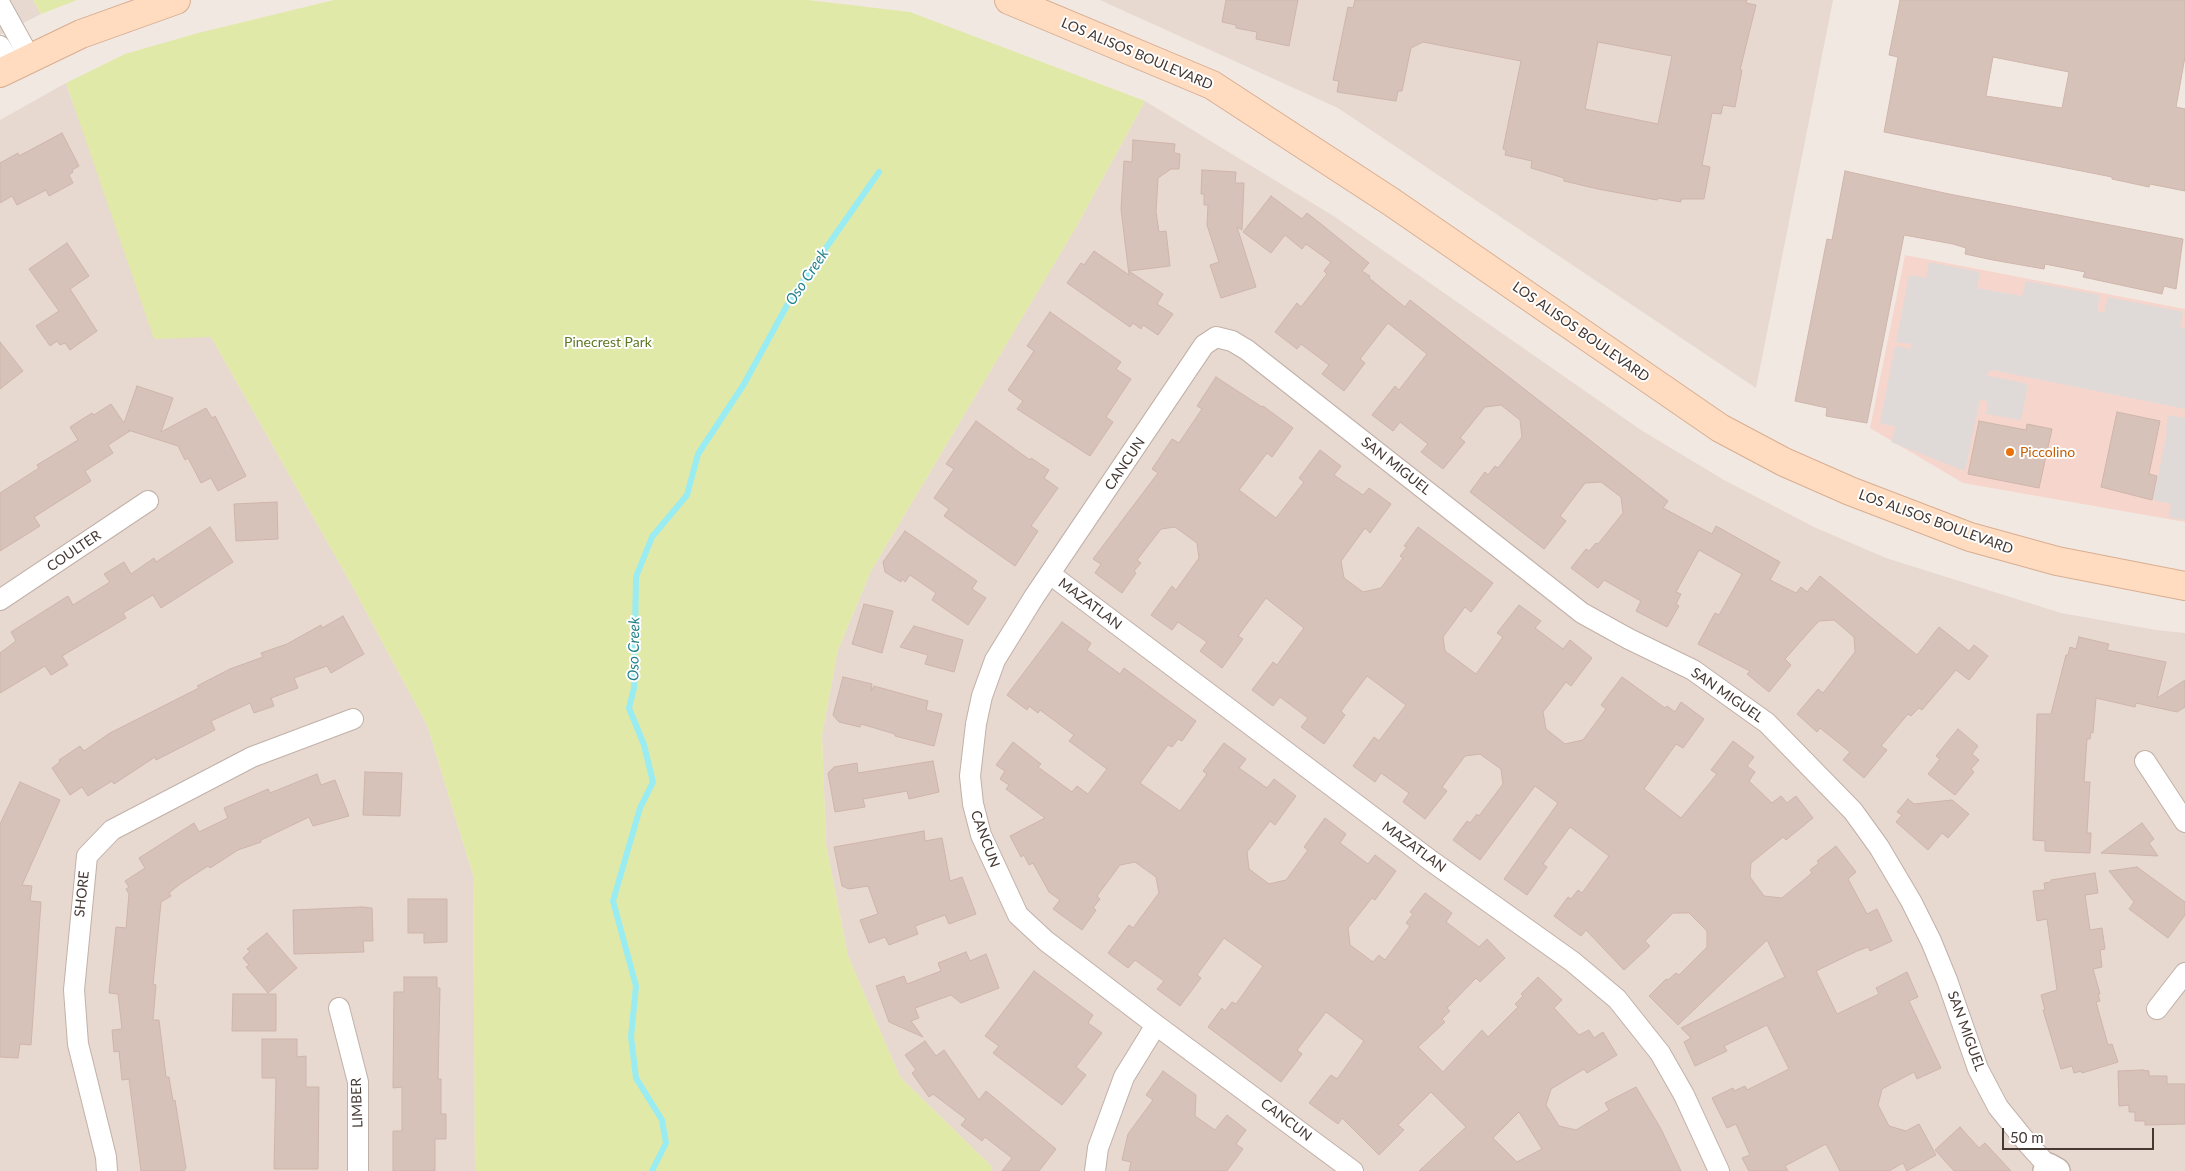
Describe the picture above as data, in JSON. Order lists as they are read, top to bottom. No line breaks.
{"streets":{"main road":["LOS ALISOS BOULEVARD"],"street":["CANCUN","SAN MIGUEL","COULTER","MAZATLAN","SHORE","LIMBER"]},"crossings":[["CANCUN","SAN MIGUEL"],["CANCUN","MAZATLAN"]],"water":["Oso Creek"],"parks":["Pinecrest Park"],"places":["Piccolino"],"scale_bar":"50 m"}
